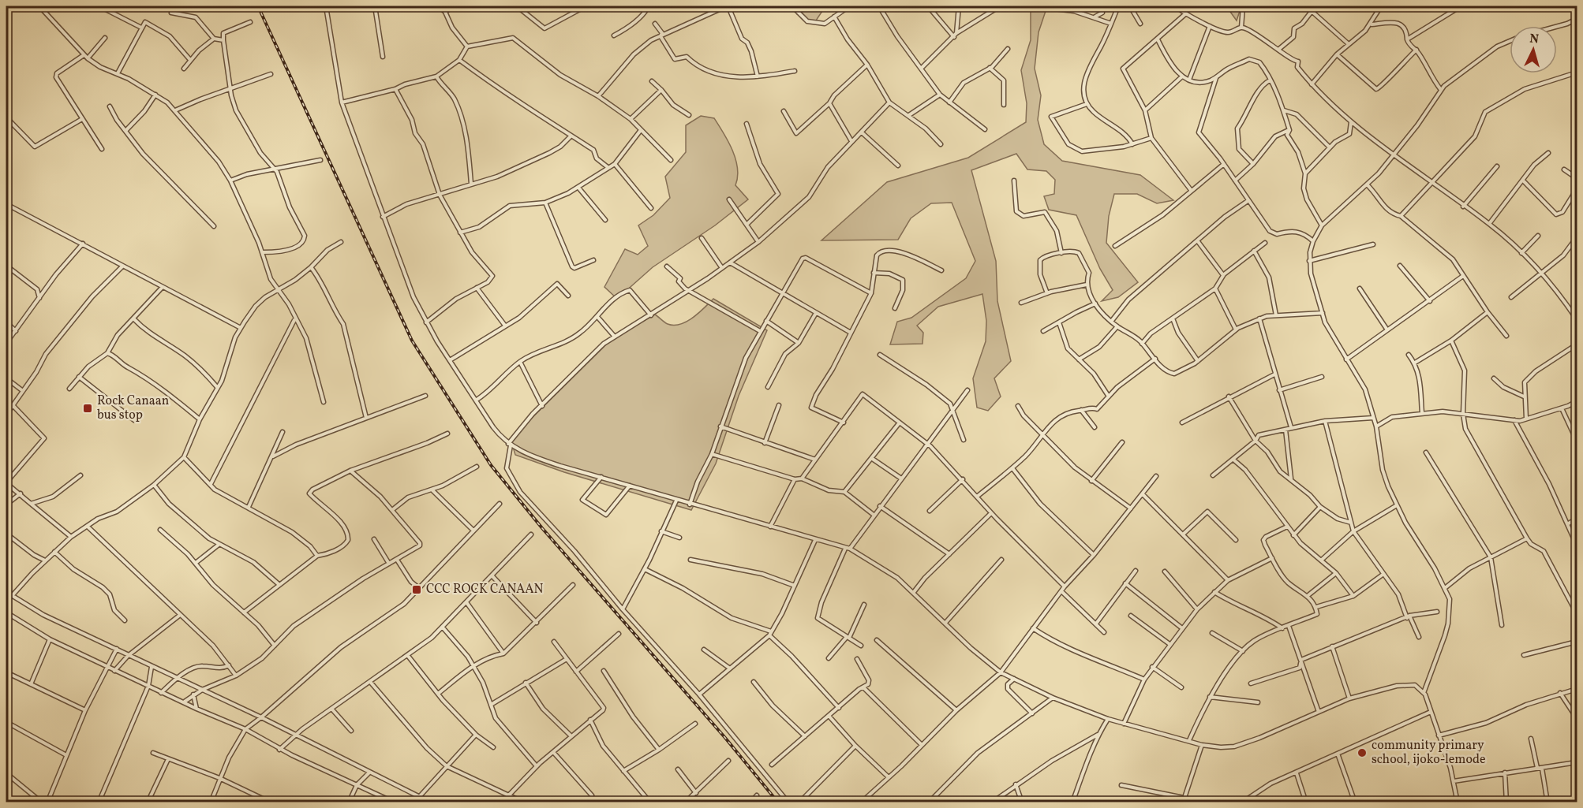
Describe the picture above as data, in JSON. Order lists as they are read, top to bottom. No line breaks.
{"places":{"transit":["Rock Canaan bus stop","CCC ROCK CANAAN"],"other":["community primary school, ijoko-lemode"]},"north":"top"}
